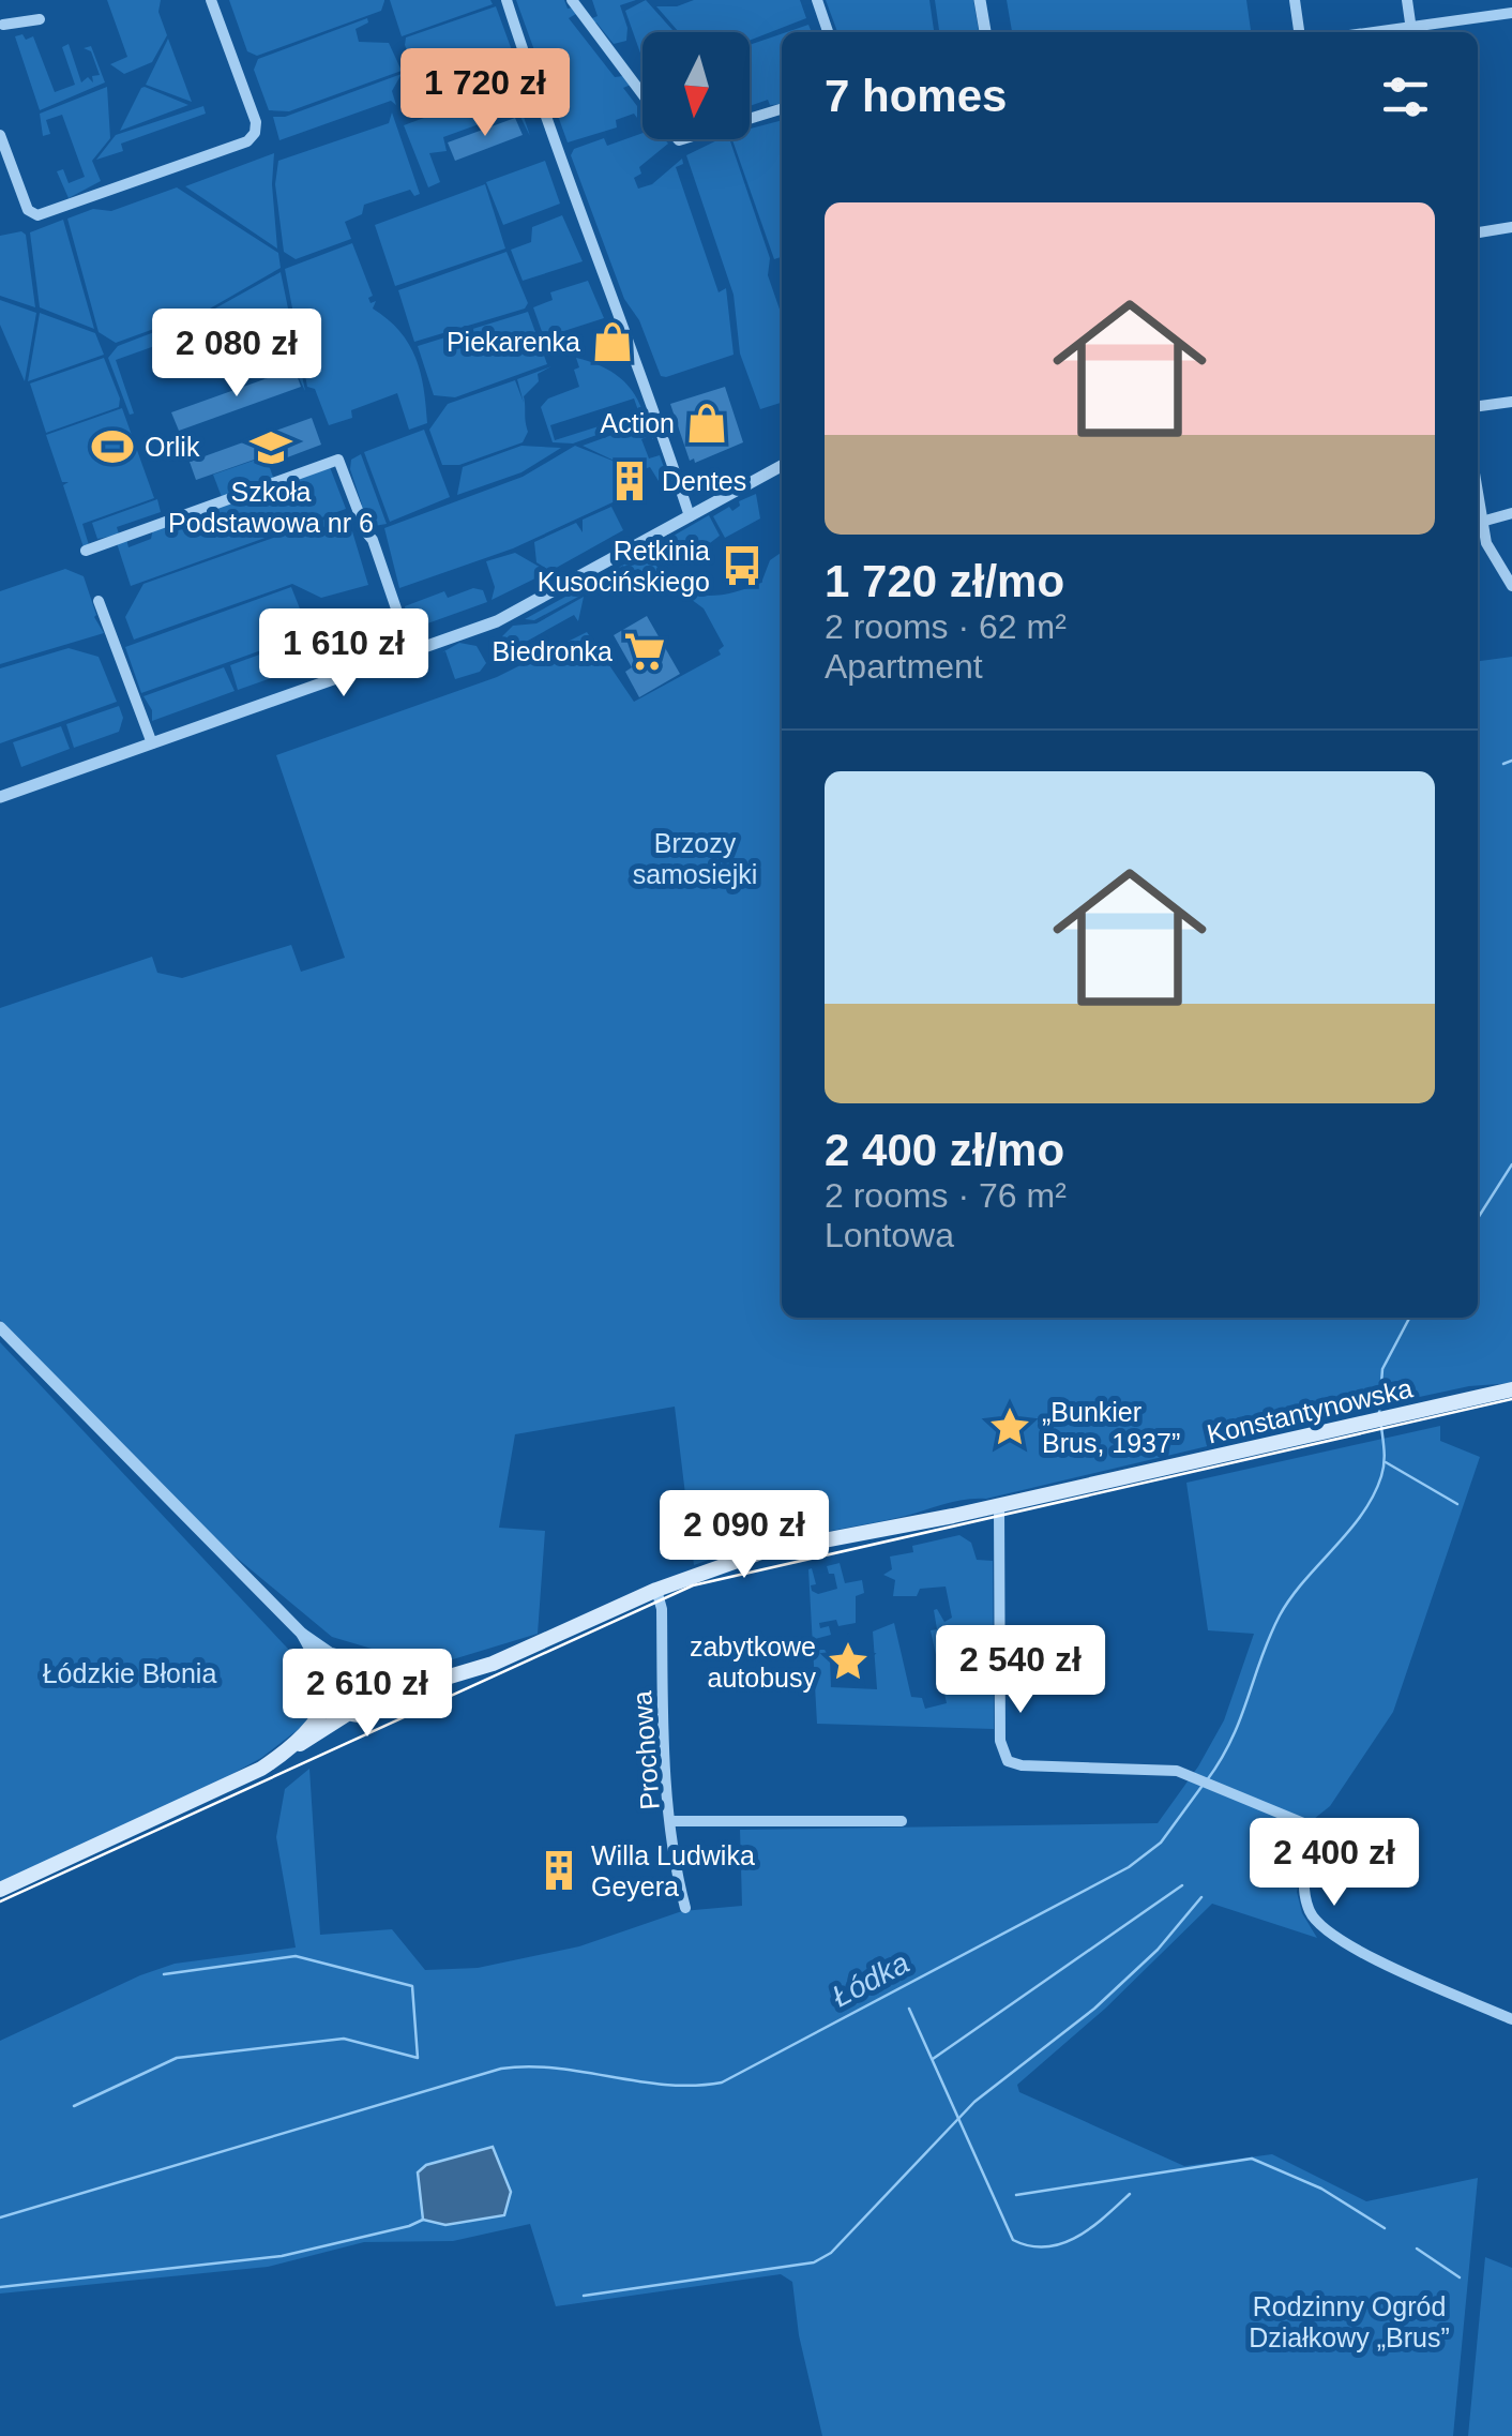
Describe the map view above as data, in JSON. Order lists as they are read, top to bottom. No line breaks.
{"streets":{"main road":["Konstantynowska"],"street":["Prochowa"]},"crossings":[["Konstantynowska","Prochowa"]],"water":["Łódka"],"parks":["Brzozy samosiejki","Łódzkie Błonia","Rodzinny Ogród Działkowy „Brus”"],"places":{"shop":["Piekarenka","Action"],"sports":["Orlik"],"school or university":["Szkoła Podstawowa nr 6"],"building":["Dentes","Willa Ludwika Geyera"],"bus stop":["Retkinia Kusocińskiego"],"supermarket":["Biedronka"],"place":["„Bunkier Brus, 1937”","zabytkowe autobusy"]},"north":"bottom","page":{"heading":"7 homes","price":["1 720 zł","2 080 zł","1 610 zł","2 090 zł","2 540 zł","2 610 zł","2 400 zł"],"list":[{"name":"1 720 zł/mo","note":"2 rooms · 62 m² · Apartment"},{"name":"2 400 zł/mo","note":"2 rooms · 76 m² · Lontowa"}]}}
